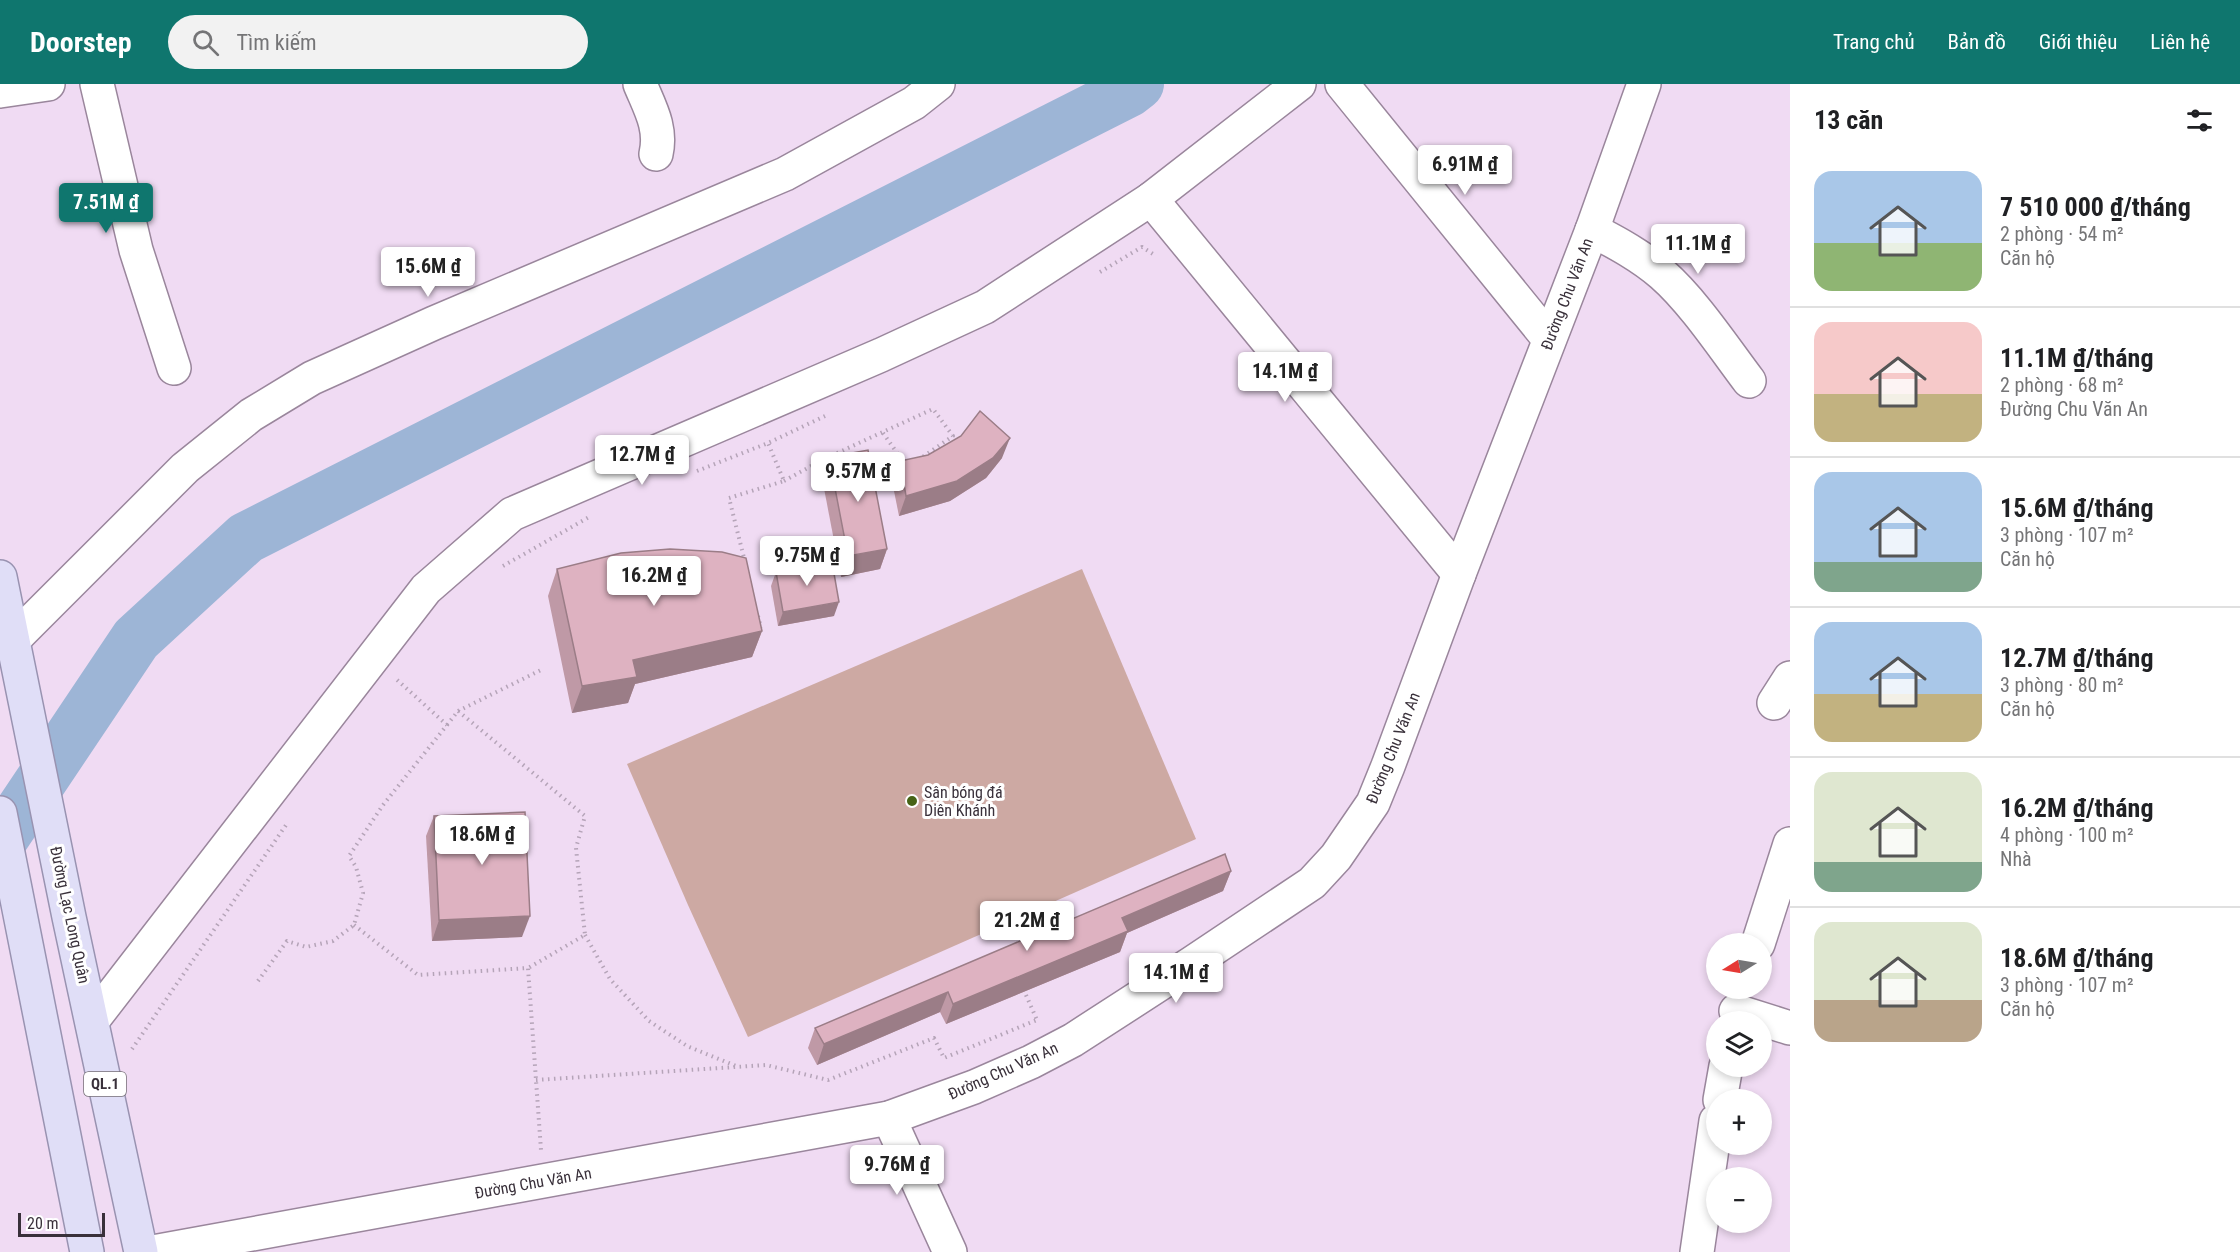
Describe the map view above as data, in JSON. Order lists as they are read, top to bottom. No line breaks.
{"streets":{"main road":["Đường Lạc Long Quân","QL.1"],"street":["Đường Chu Văn An"]},"places":["Sân bóng đá Diên Khánh"],"scale_bar":"20 m","north":"left","page":{"header":"Doorstep","search":"Tìm kiếm","nav":["Trang chủ","Bản đồ","Giới thiệu","Liên hệ"],"heading":"13 căn","price":["6.91M ₫","7.51M ₫","11.1M ₫","15.6M ₫","14.1M ₫","12.7M ₫","9.57M ₫","9.75M ₫","16.2M ₫","18.6M ₫","21.2M ₫","14.1M ₫","9.76M ₫"],"list":[{"name":"7 510 000 ₫/tháng","note":"2 phòng · 54 m² · Căn hộ"},{"name":"11.1M ₫/tháng","note":"2 phòng · 68 m² · Đường Chu Văn An"},{"name":"15.6M ₫/tháng","note":"3 phòng · 107 m² · Căn hộ"},{"name":"12.7M ₫/tháng","note":"3 phòng · 80 m² · Căn hộ"},{"name":"16.2M ₫/tháng","note":"4 phòng · 100 m² · Nhà"},{"name":"18.6M ₫/tháng","note":"3 phòng · 107 m² · Căn hộ"}],"map_buttons":["+","−"],"scale":"20 m"}}
